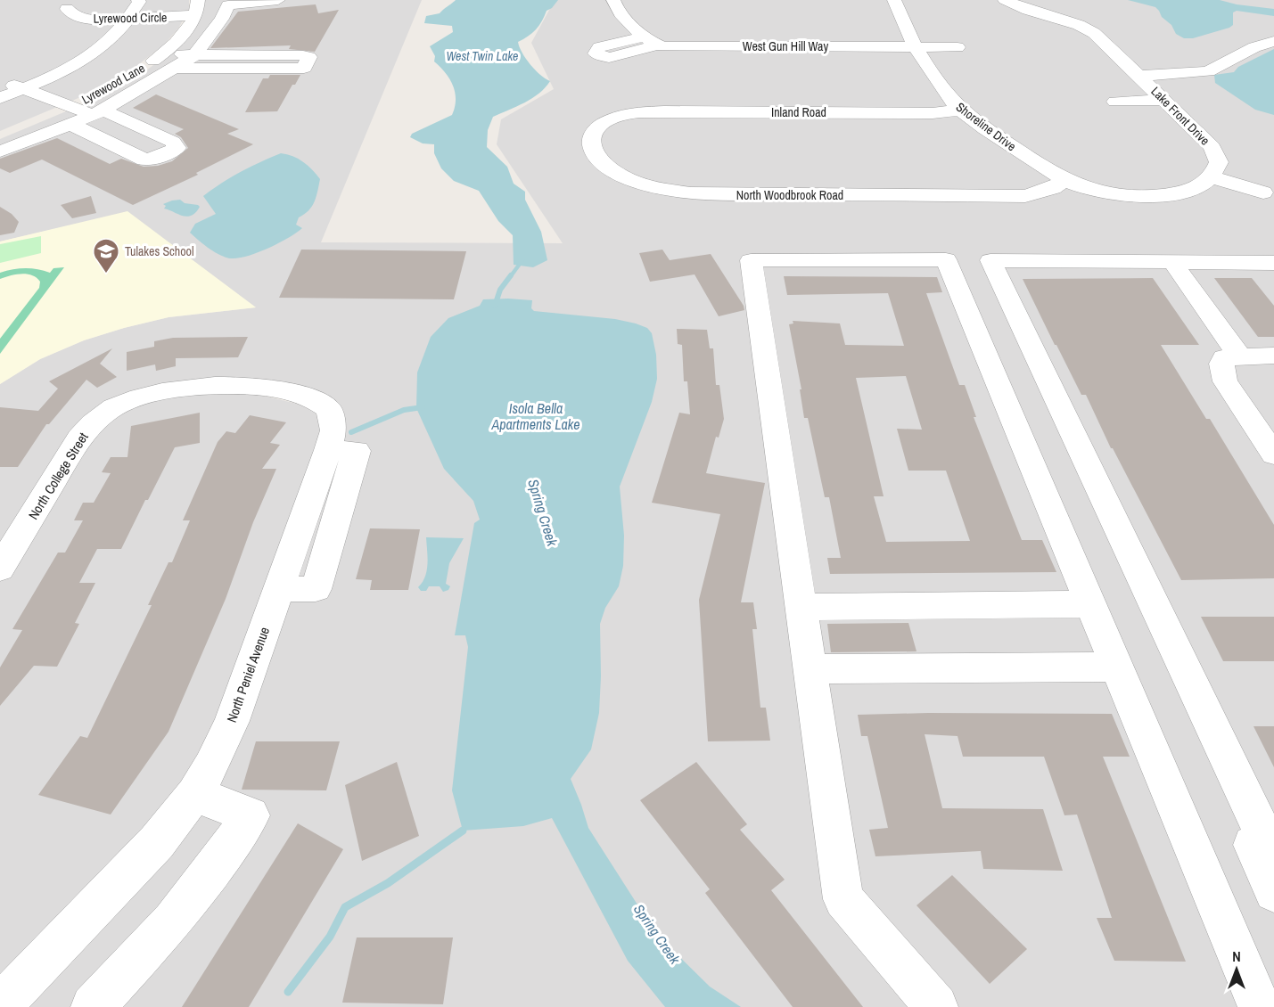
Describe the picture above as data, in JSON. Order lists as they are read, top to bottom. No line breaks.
{"streets":{"street":["Lyrewood Circle","West Gun Hill Way","Lyrewood Lane","Inland Road","Lake Front Drive","Shoreline Drive","North Woodbrook Road","North College Street","North Peniel Avenue"]},"crossings":[["Lyrewood Circle","Lyrewood Lane"],["West Gun Hill Way","Shoreline Drive"],["Inland Road","Shoreline Drive"],["Inland Road","North Woodbrook Road"],["Shoreline Drive","North Woodbrook Road"],["North College Street","North Peniel Avenue"]],"water":["West Twin Lake","Isola Bella Apartments Lake","Spring Creek"],"places":{"school or university":["Tulakes School"]},"north":"top"}
